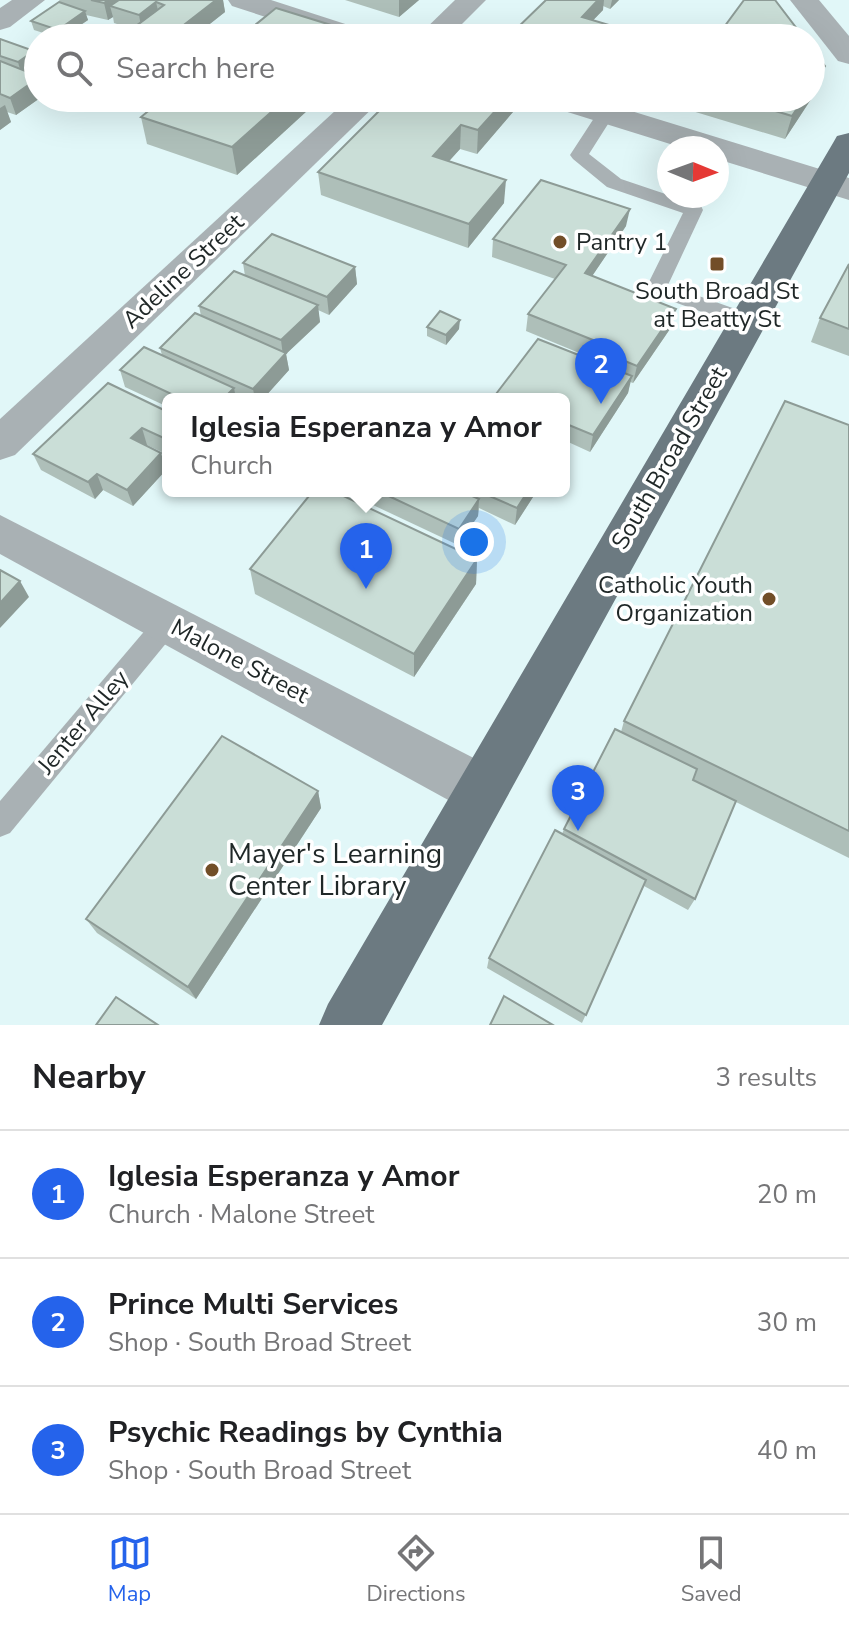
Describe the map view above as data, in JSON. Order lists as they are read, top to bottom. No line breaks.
{"streets":{"main road":["South Broad Street"],"street":["Adeline Street","Malone Street"],"lane":["Jenter Alley"]},"crossings":[["South Broad Street","Malone Street"],["Malone Street","Jenter Alley"]],"places":{"other":["Pantry 1","Catholic Youth Organization","Mayer's Learning Center Library"],"transit":["South Broad St at Beatty St"]},"north":"right","page":{"search":"Search here","pins":["2","1","3"],"popup":["Iglesia Esperanza y Amor","Church"],"heading":["Nearby","3 results"],"list":[{"mark":"1","name":"Iglesia Esperanza y Amor","note":"Church · Malone Street","value":"20 m"},{"mark":"2","name":"Prince Multi Services","note":"Shop · South Broad Street","value":"30 m"},{"mark":"3","name":"Psychic Readings by Cynthia","note":"Shop · South Broad Street","value":"40 m"}],"nav":["Map","Directions","Saved"]}}
